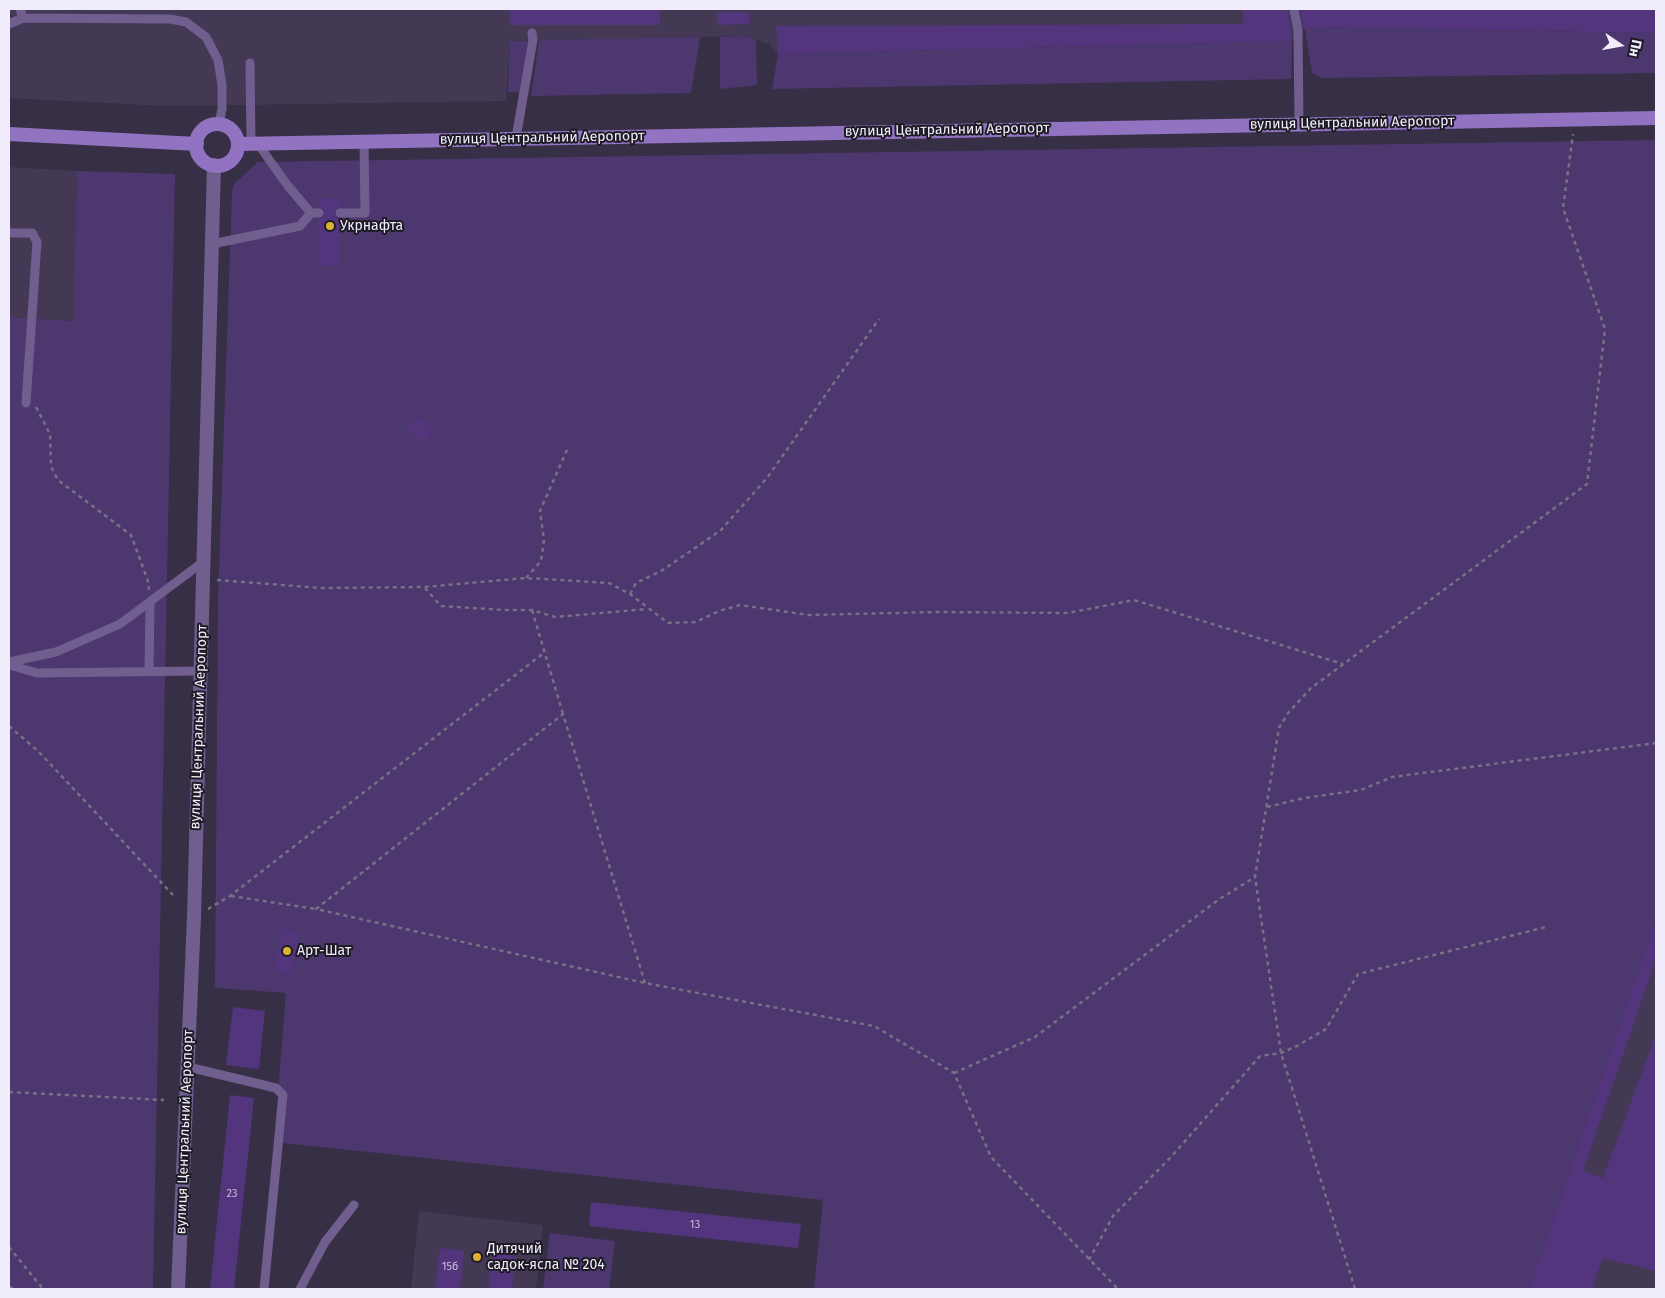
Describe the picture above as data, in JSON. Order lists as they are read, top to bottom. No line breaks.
{"streets":{"main road":["вулиця Центральний Аеропорт"]},"places":["Укрнафта","Арт-Шат","Дитячий садок-ясла № 204"],"house_numbers":["23","13","15б"],"north":"right"}
